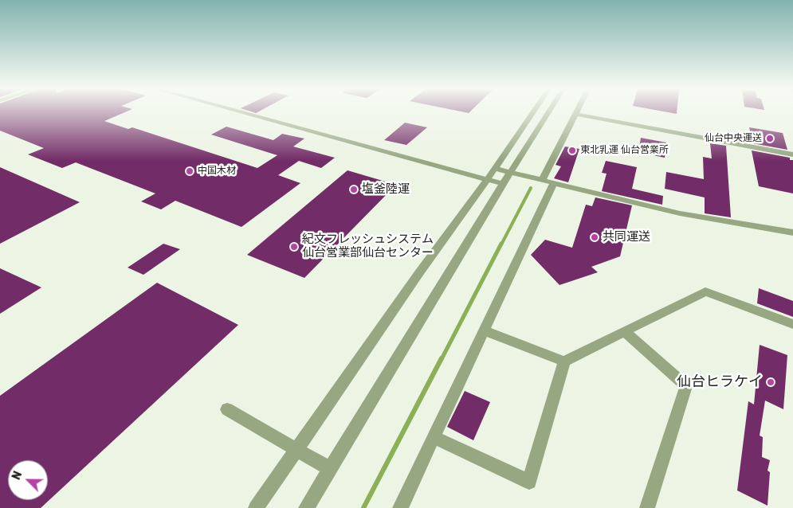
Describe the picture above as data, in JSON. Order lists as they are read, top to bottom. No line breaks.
{"places":["仙台中央運送","東北乳運 仙台営業所","中国木材","塩釜陸運","共同運送","紀文フレッシュシステム 仙台営業部仙台センター","仙台ヒラケイ"],"north":"top left"}
